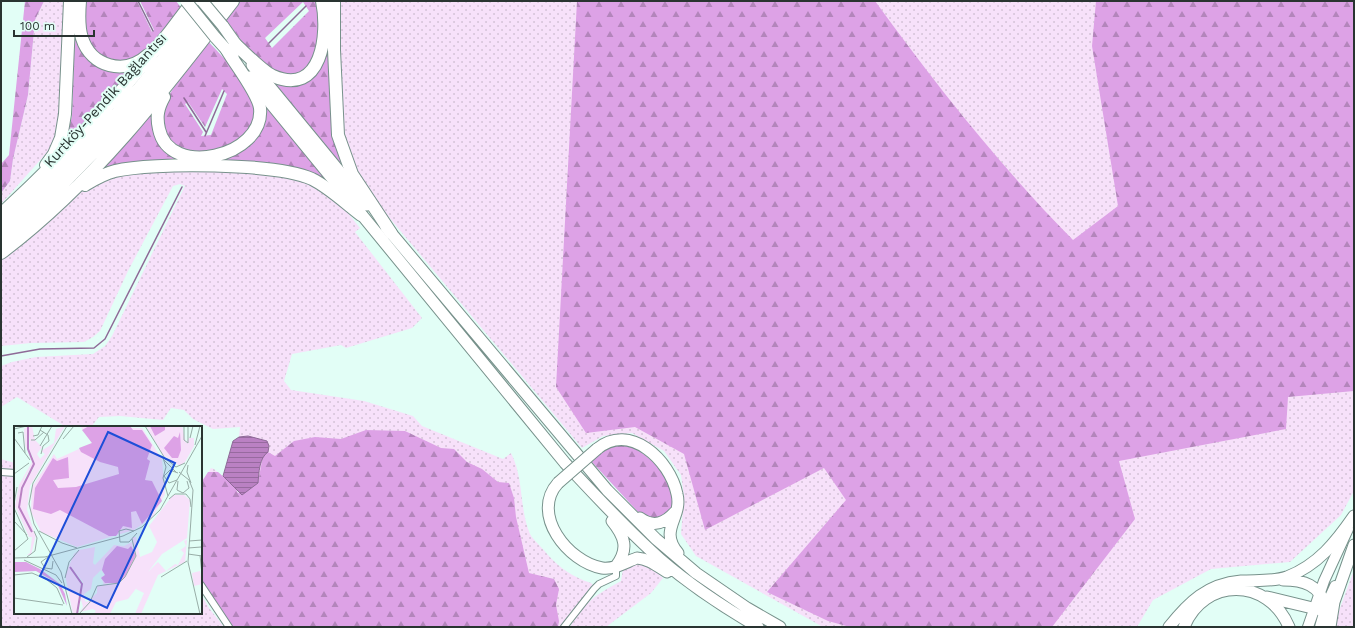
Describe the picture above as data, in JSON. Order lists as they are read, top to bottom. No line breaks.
{"streets":{"highway":["Kurtköy-Pendik Bağlantısı"]},"scale_bar":"100 m"}
